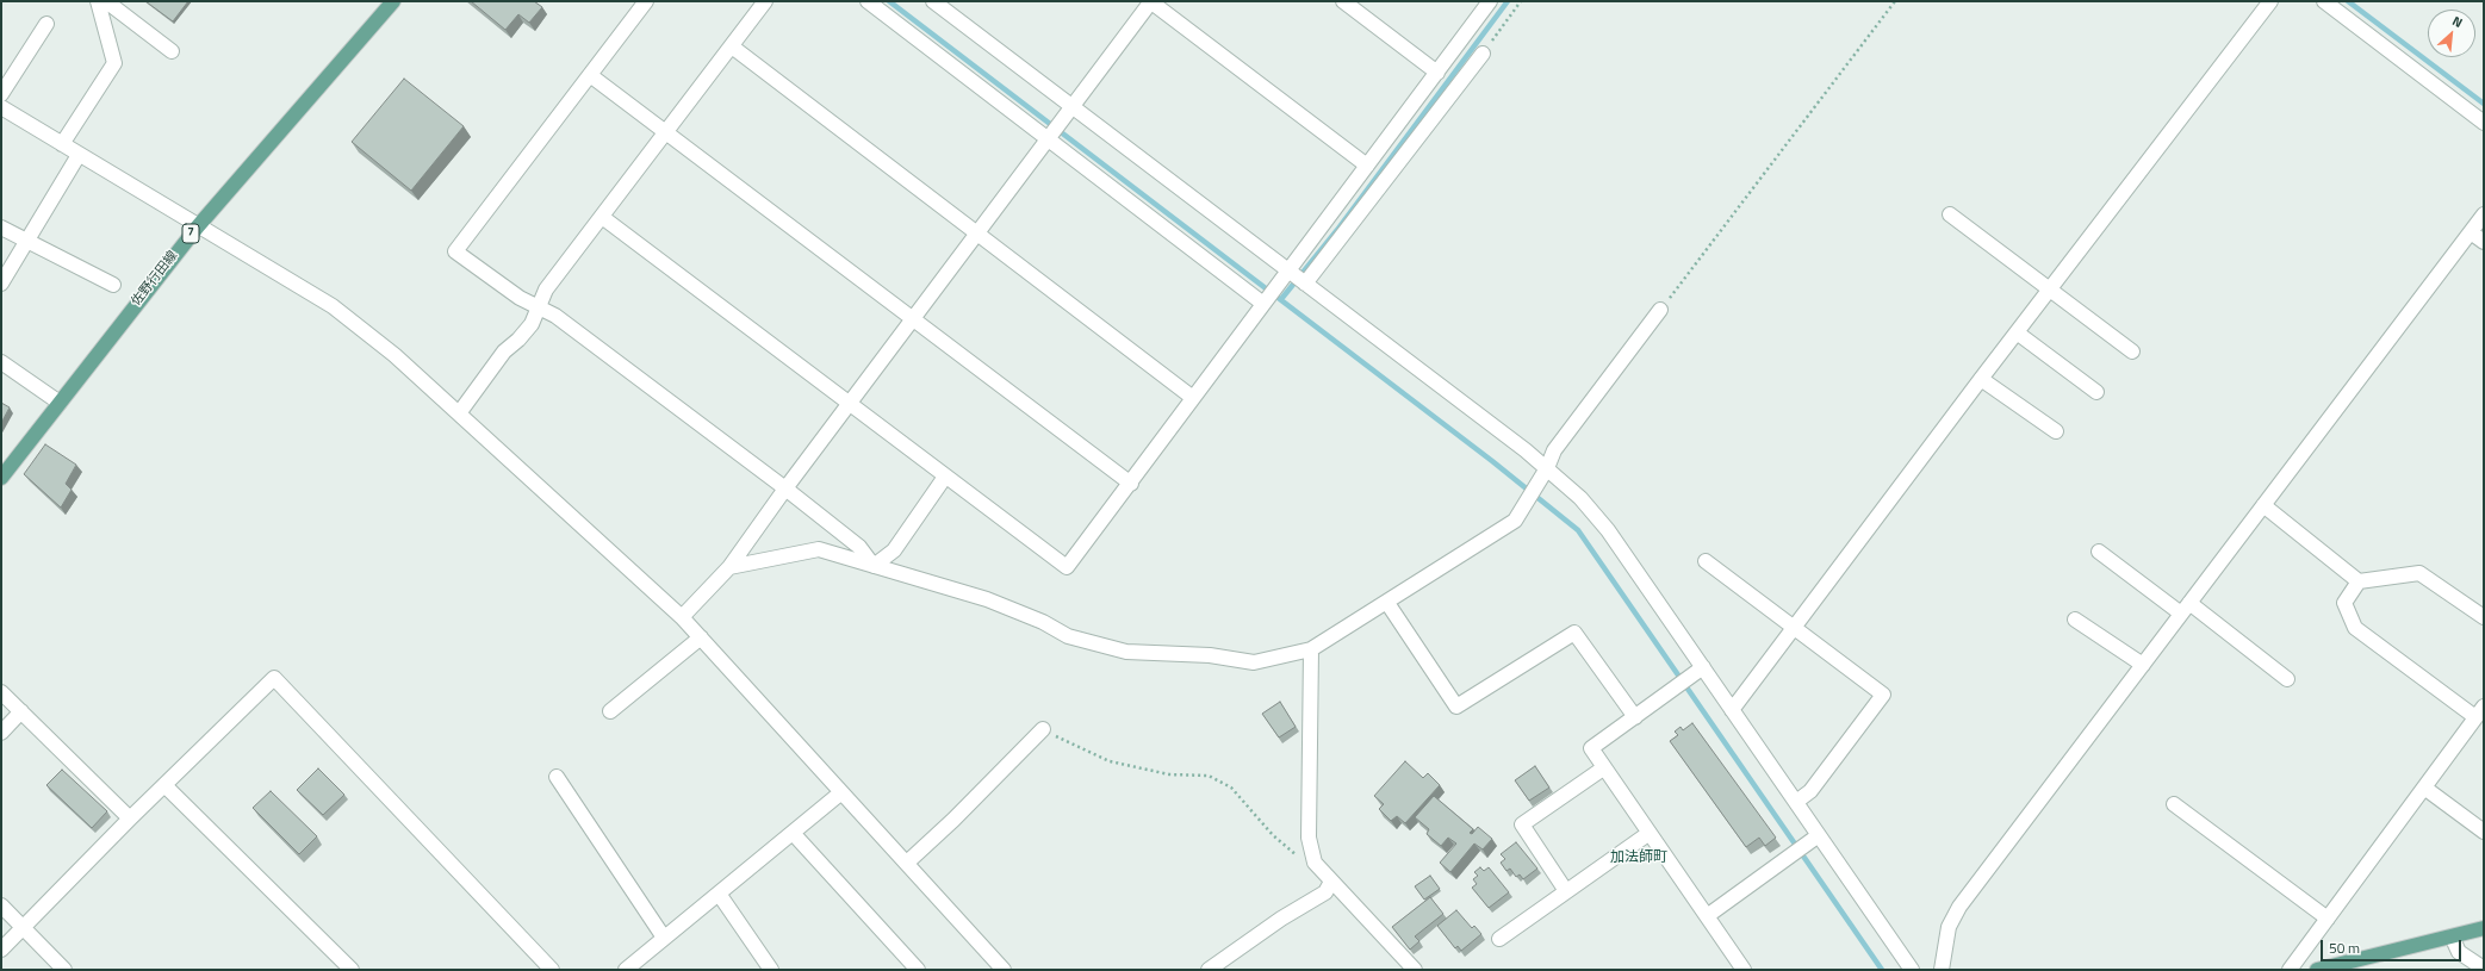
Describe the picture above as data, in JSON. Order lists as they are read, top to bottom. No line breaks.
{"streets":{"main road":["7","佐野行田線"]},"districts":["加法師町"],"scale_bar":"50 m","north":"top right"}
